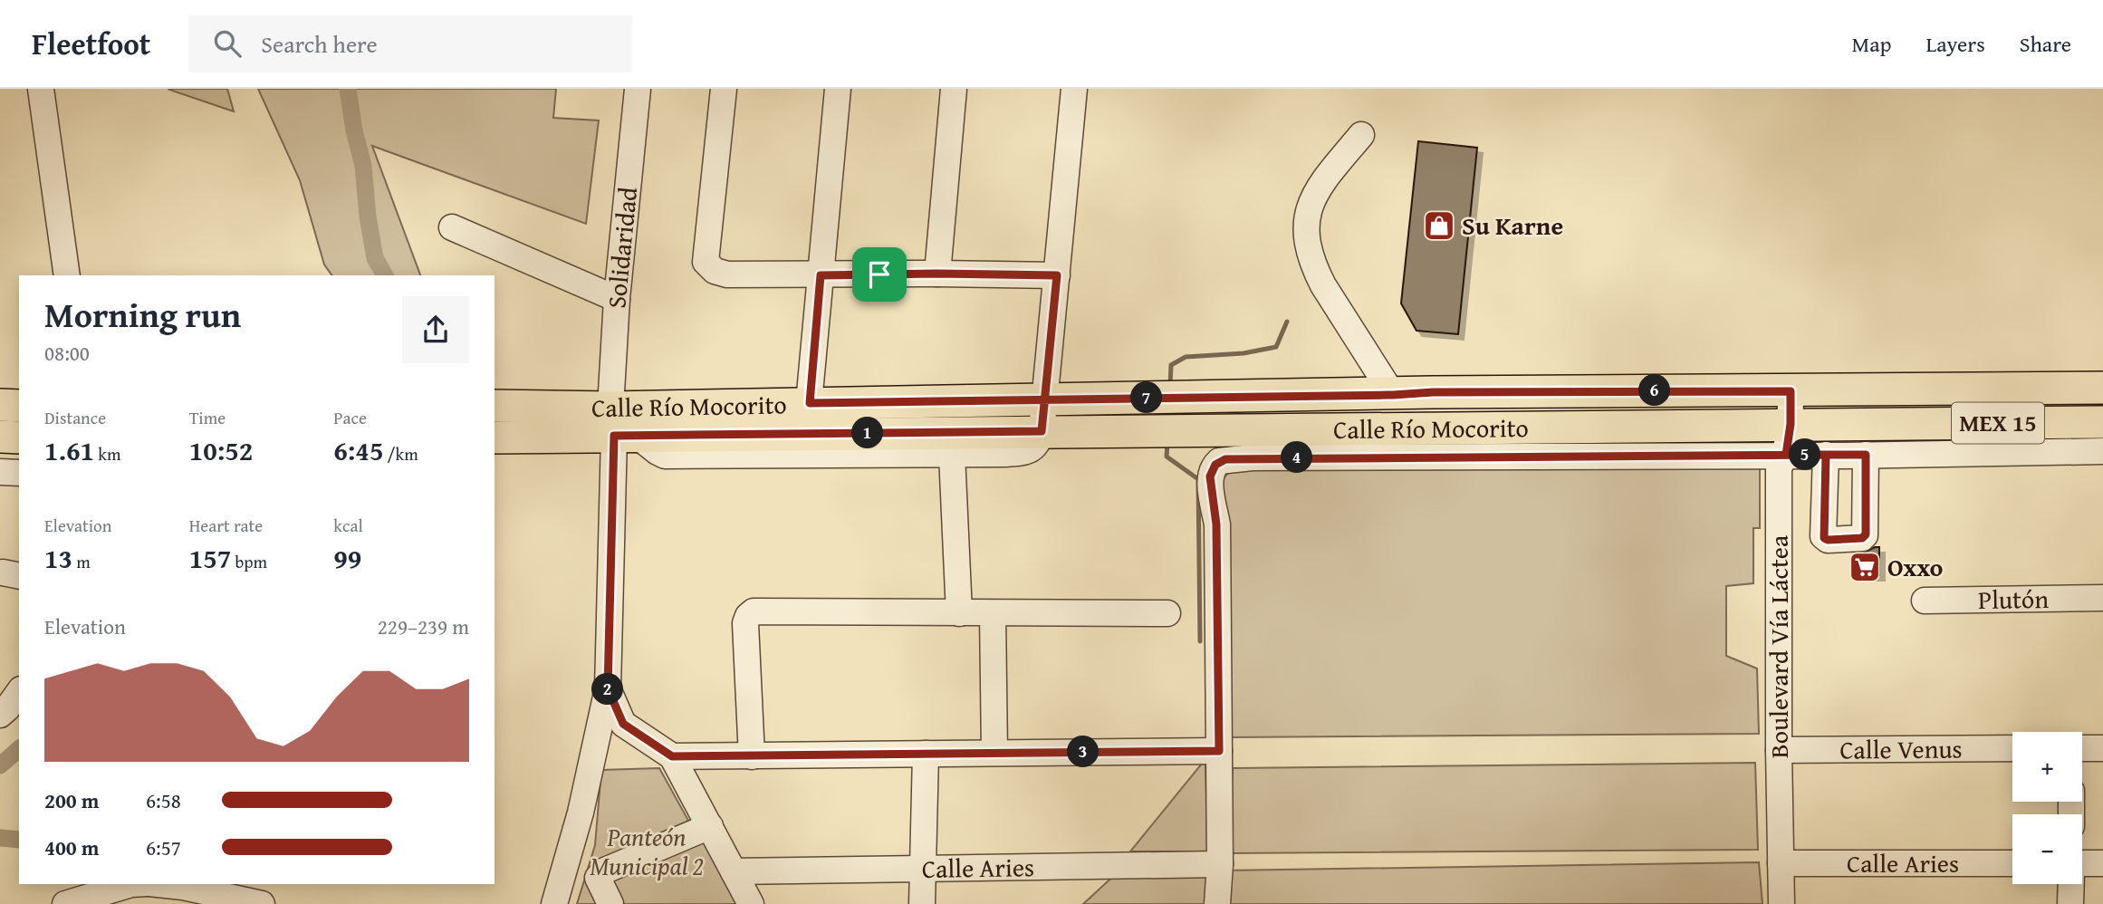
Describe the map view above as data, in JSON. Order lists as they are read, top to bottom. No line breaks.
{"streets":{"main road":["Calle Río Mocorito","MEX 15"],"street":["Solidaridad","Plutón","Boulevard Vía Láctea","Calle Venus","Calle Aries"]},"crossings":[["Solidaridad","Calle Río Mocorito"],["Calle Río Mocorito","Boulevard Vía Láctea"],["Boulevard Vía Láctea","Calle Venus"],["Boulevard Vía Láctea","Calle Aries"]],"parks":["Panteón Municipal 2"],"places":{"shop":["Su Karne"],"supermarket":["Oxxo"]},"page":{"header":"Fleetfoot","search":"Search here","nav":["Map","Layers","Share"],"heading":["Morning run","08:00"],"pins":["6","7","1","5","4","2","3"],"stats":[["Distance","1.61 km"],["Time","10:52"],["Pace","6:45 /km"],["Elevation","13 m"],["Heart rate","157 bpm"],["kcal","99"]],"chart":["Elevation","229–239 m"],"map_buttons":["+","−"],"list":[{"name":"200 m","note":"6:58"},{"name":"400 m","note":"6:57"}]}}
